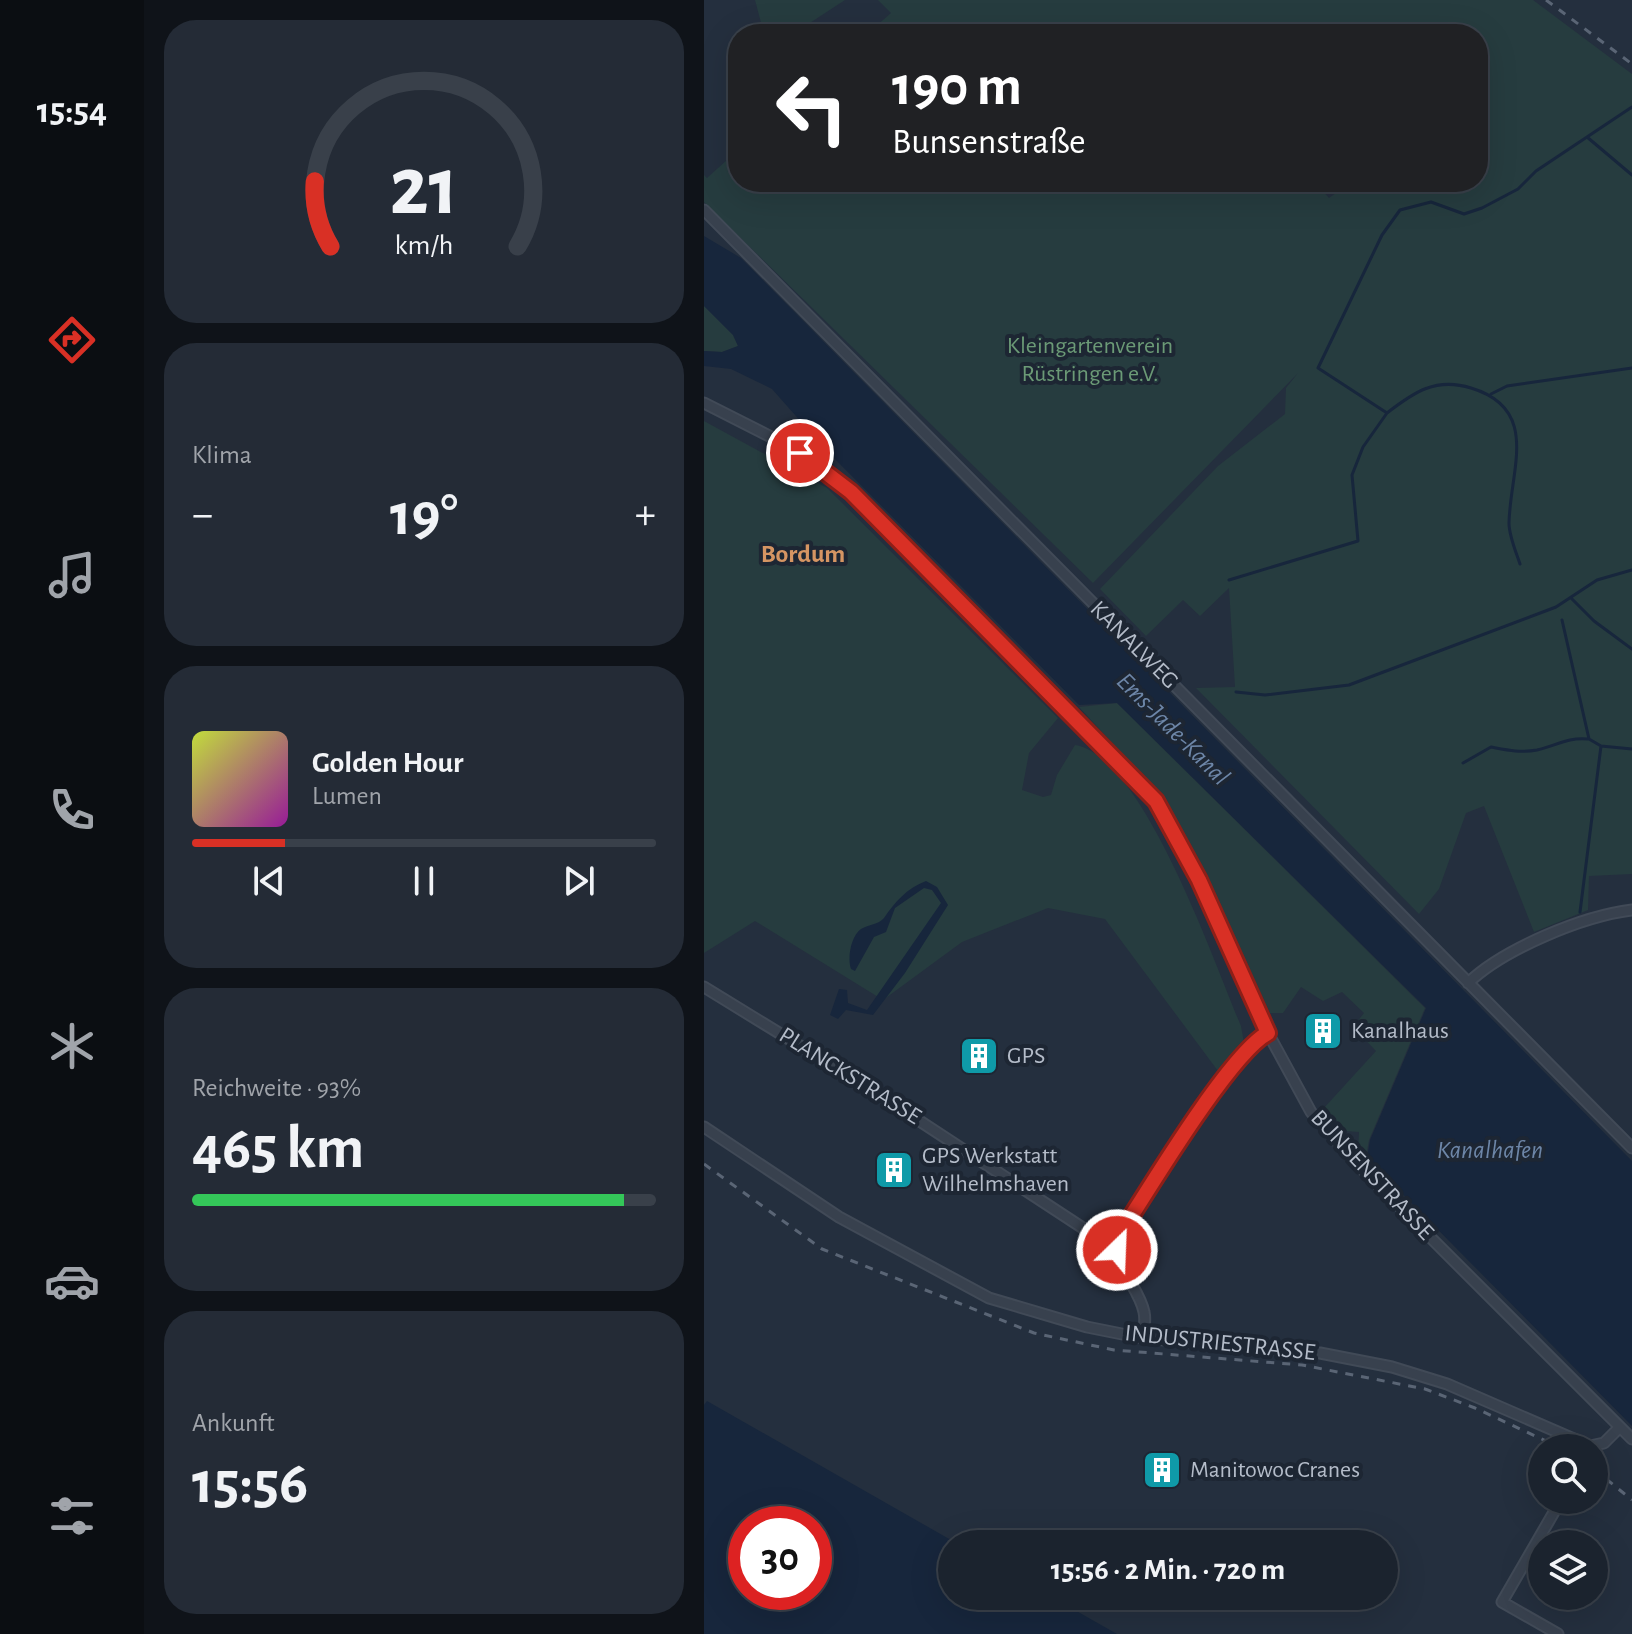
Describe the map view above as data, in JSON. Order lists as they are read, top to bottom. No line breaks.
{"streets":{"street":["KANALWEG","PLANCKSTRASSE","BUNSENSTRASSE","INDUSTRIESTRASSE"]},"crossings":[["BUNSENSTRASSE","INDUSTRIESTRASSE"]],"districts":["Bordum"],"water":["Ems-Jade-Kanal","Kanalhafen"],"parks":["Kleingartenverein Rüstringen e.V."],"places":{"building":["Kanalhaus","GPS","GPS Werkstatt Wilhelmshaven","Manitowoc Cranes"]},"page":{"tabs":"15:54","turn":["190 m","Bunsenstraße"],"tile":["Klima",["Reichweite · 93%","465 km"],["Ankunft","15:56"]],"heat":["−","19°","+"],"song":["Golden Hour","Lumen"],"limit":"30","trip":"15:56 · 2 Min. · 720 m","gauge":["21","km/h"]}}
